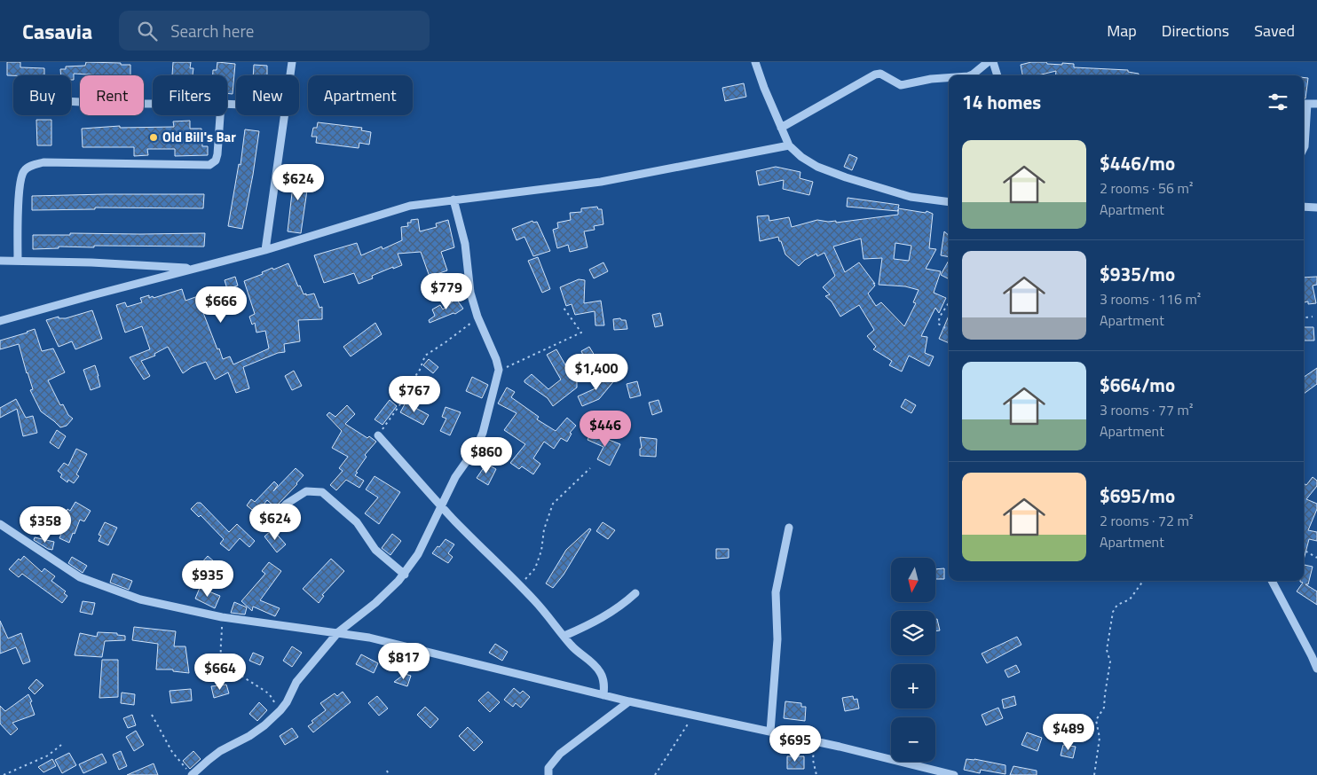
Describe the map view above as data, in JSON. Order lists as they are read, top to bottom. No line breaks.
{"places":["Old Bill's Bar"],"north":"bottom","page":{"header":"Casavia","search":"Search here","nav":["Map","Directions","Saved"],"chip":["Buy","Rent","Filters","New","Apartment"],"heading":"14 homes","list":[{"name":"$446/mo","note":"2 rooms · 56 m² · Apartment"},{"name":"$935/mo","note":"3 rooms · 116 m² · Apartment"},{"name":"$664/mo","note":"3 rooms · 77 m² · Apartment"},{"name":"$695/mo","note":"2 rooms · 72 m² · Apartment"}],"price":["$624","$779","$666","$1,400","$767","$446","$860","$624","$358","$935","$817","$664","$489","$695"],"map_buttons":["+","−"]}}
